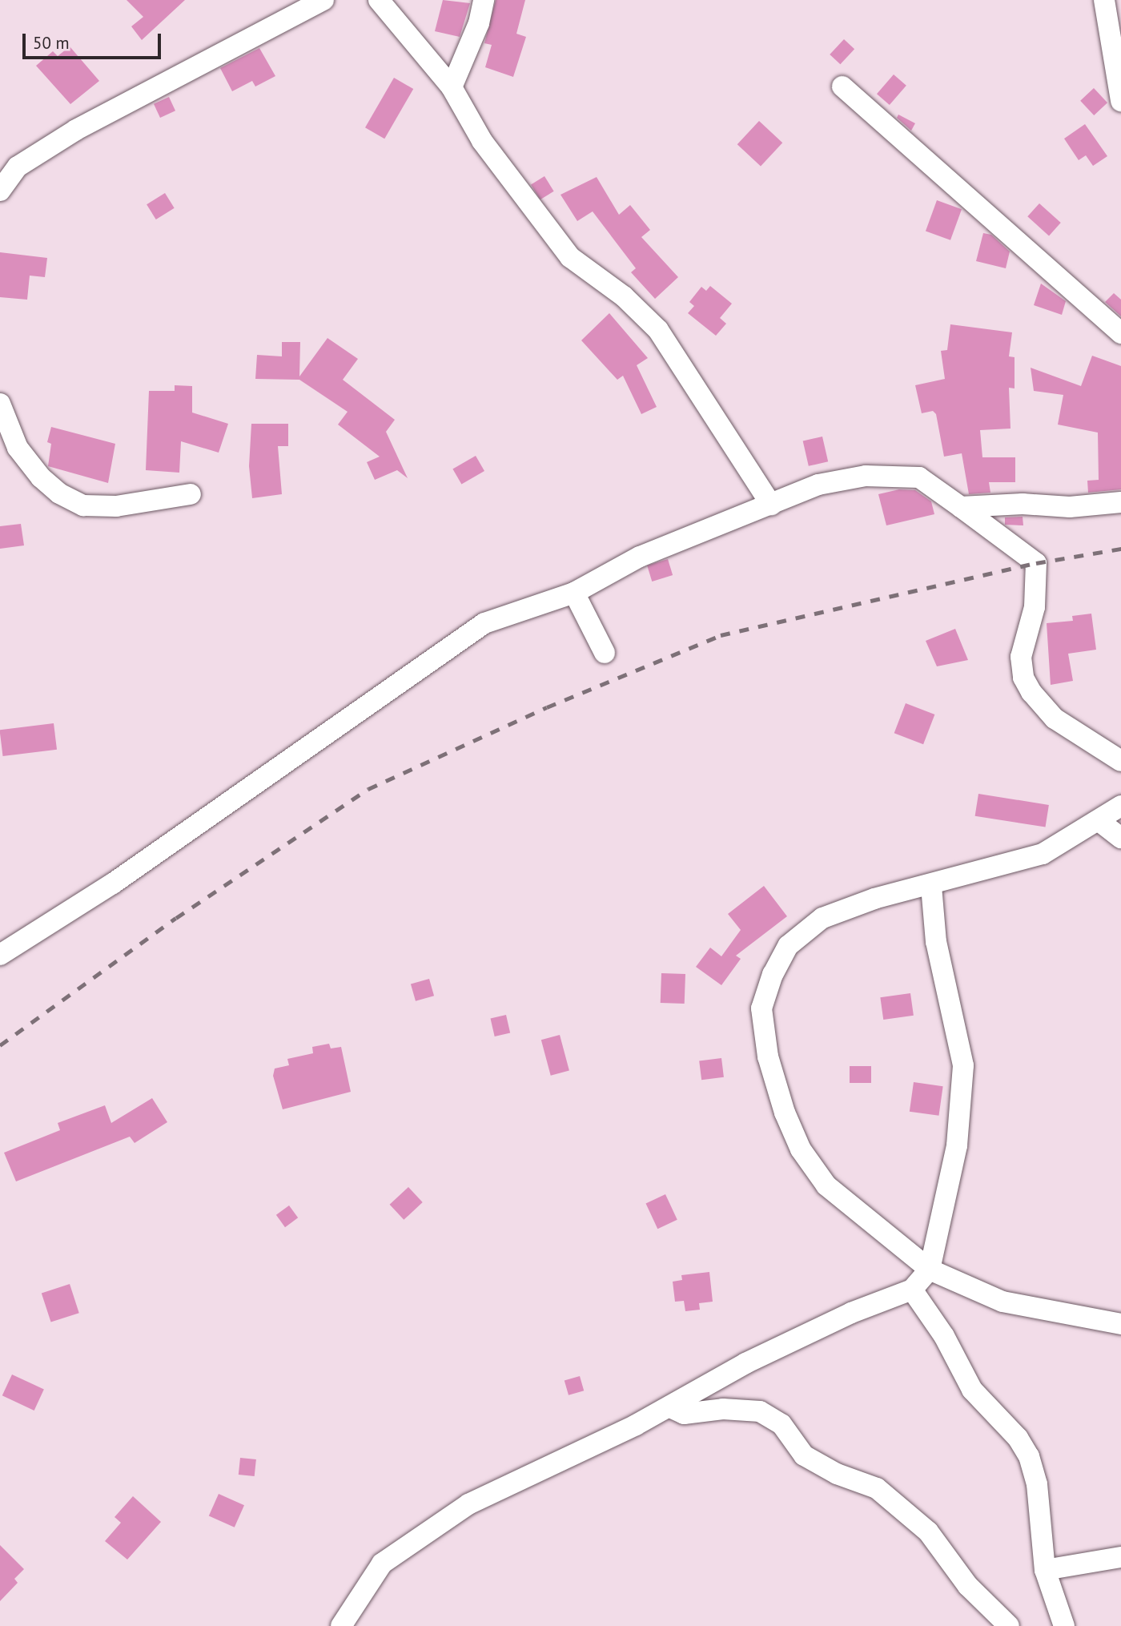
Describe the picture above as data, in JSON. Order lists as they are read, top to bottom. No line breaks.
{"scale_bar":"50 m"}
